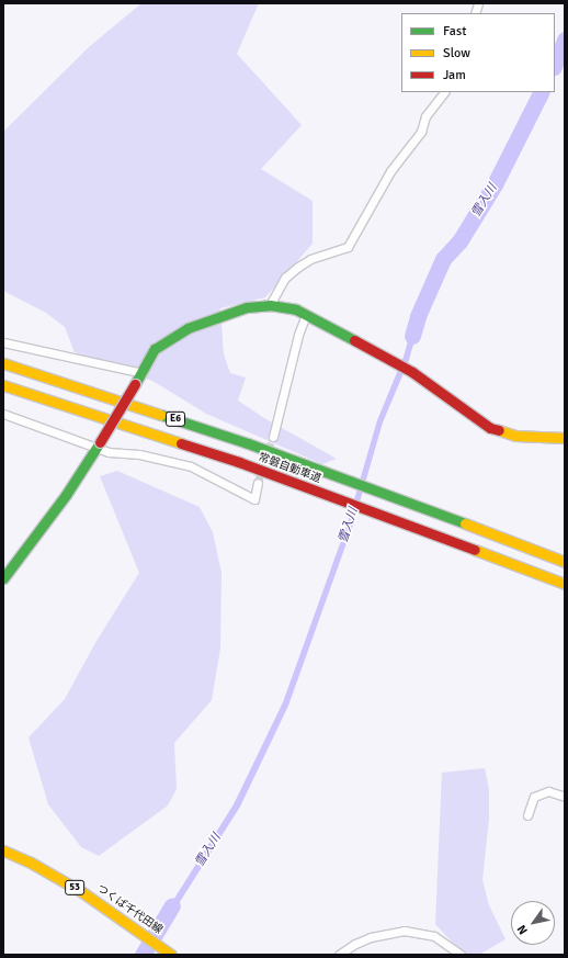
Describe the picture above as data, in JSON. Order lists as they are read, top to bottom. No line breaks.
{"streets":{"main road":["E6","常磐自動車道","53","つくば千代田線"]},"water":["雪入川"],"legend":["Fast","Slow","Jam"],"north":"bottom left"}
